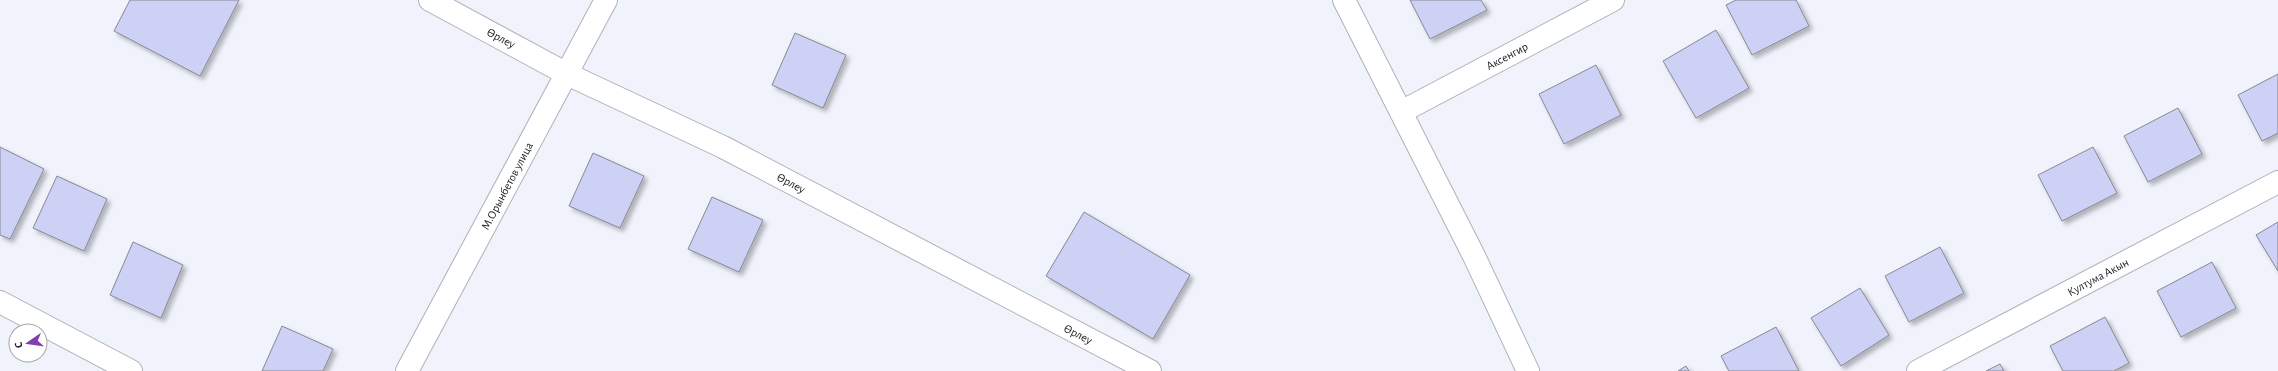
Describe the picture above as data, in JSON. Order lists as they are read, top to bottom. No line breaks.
{"streets":{"street":["Өрлеу","Аксенгир","М.Орынбетов улица","Култума Акын"]},"crossings":[["Өрлеу","М.Орынбетов улица"]],"north":"left"}
